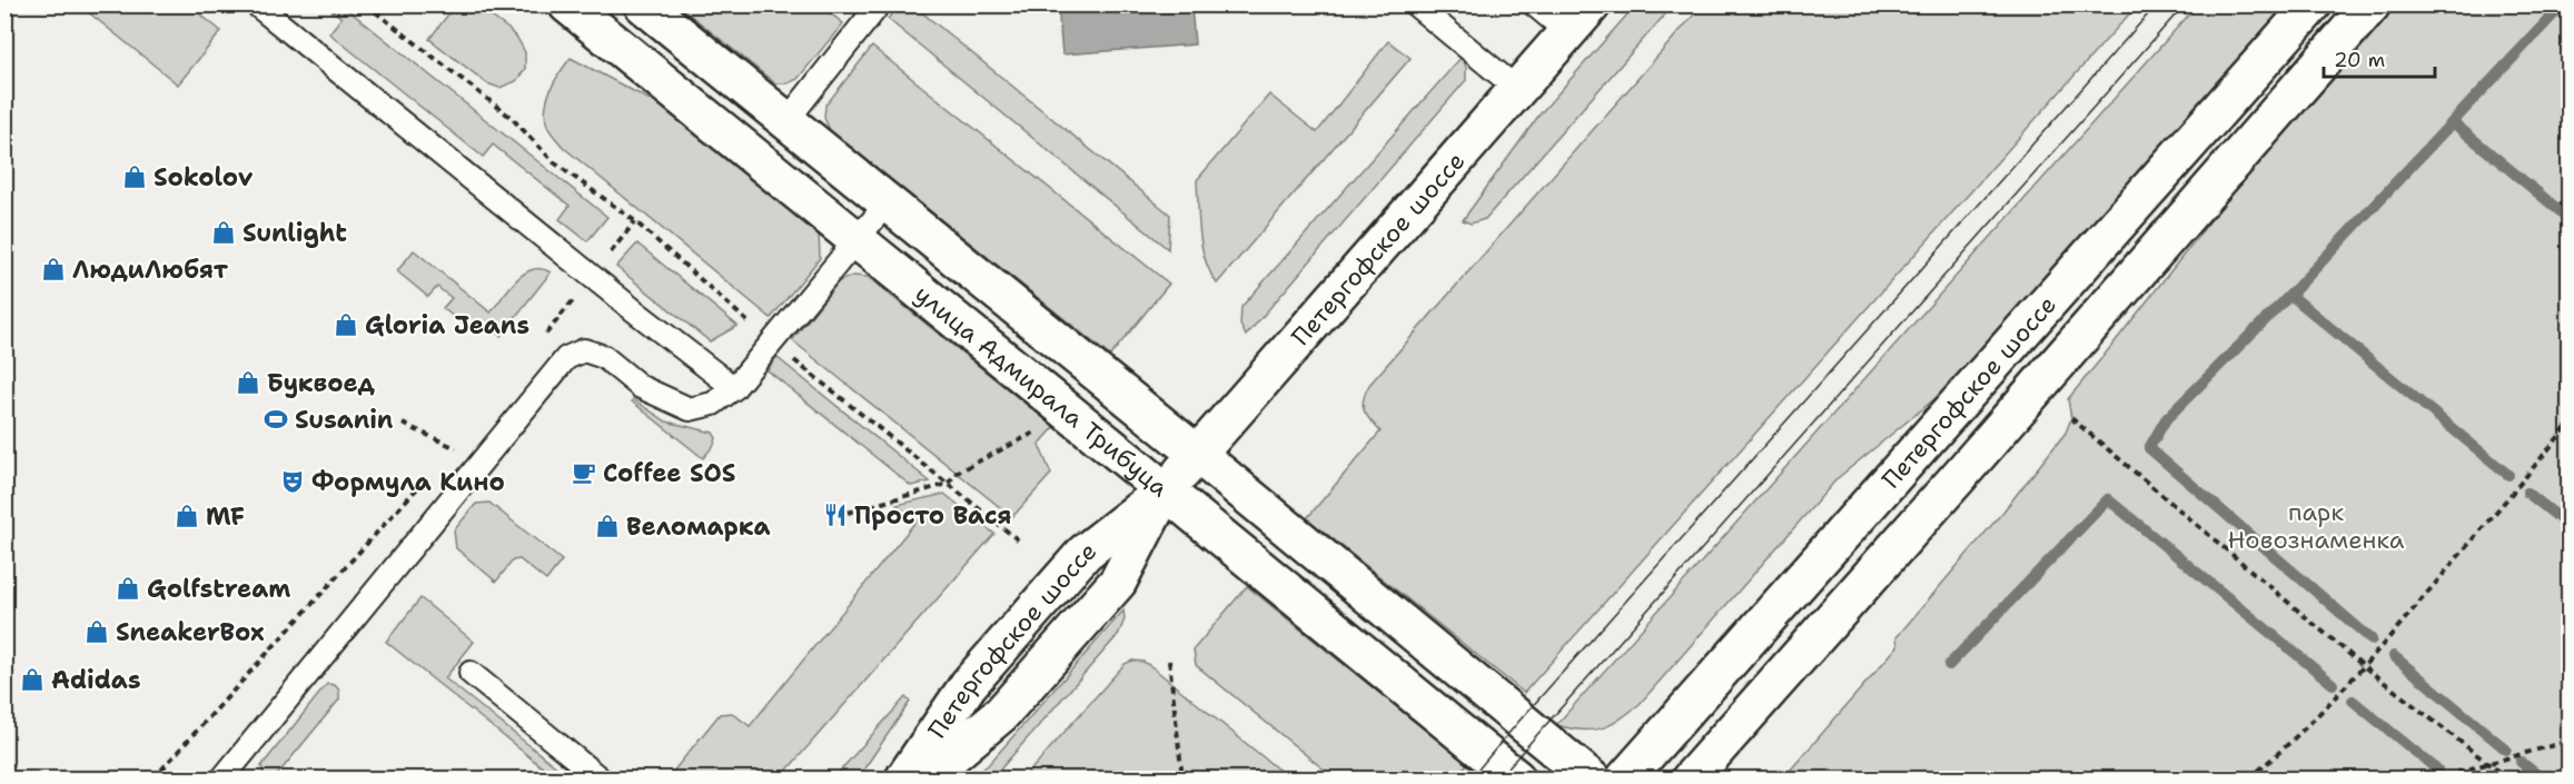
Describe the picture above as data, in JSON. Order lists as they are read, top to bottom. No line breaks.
{"streets":{"street":["Петергофское шоссе","улица Адмирала Трибуца"]},"crossings":[["Петергофское шоссе","улица Адмирала Трибуца"]],"parks":["парк Новознаменка"],"places":{"shop":["Sokolov","Sunlight","ЛюдиЛюбят","Gloria Jeans","Буквоед","MF","Веломарка","Golfstream","SneakerBox","Adidas"],"sports":["Susanin"],"cafe":["Coffee SOS"],"theatre":["Формула Кино"],"restaurant":["Просто Вася"]},"scale_bar":"20 m"}
